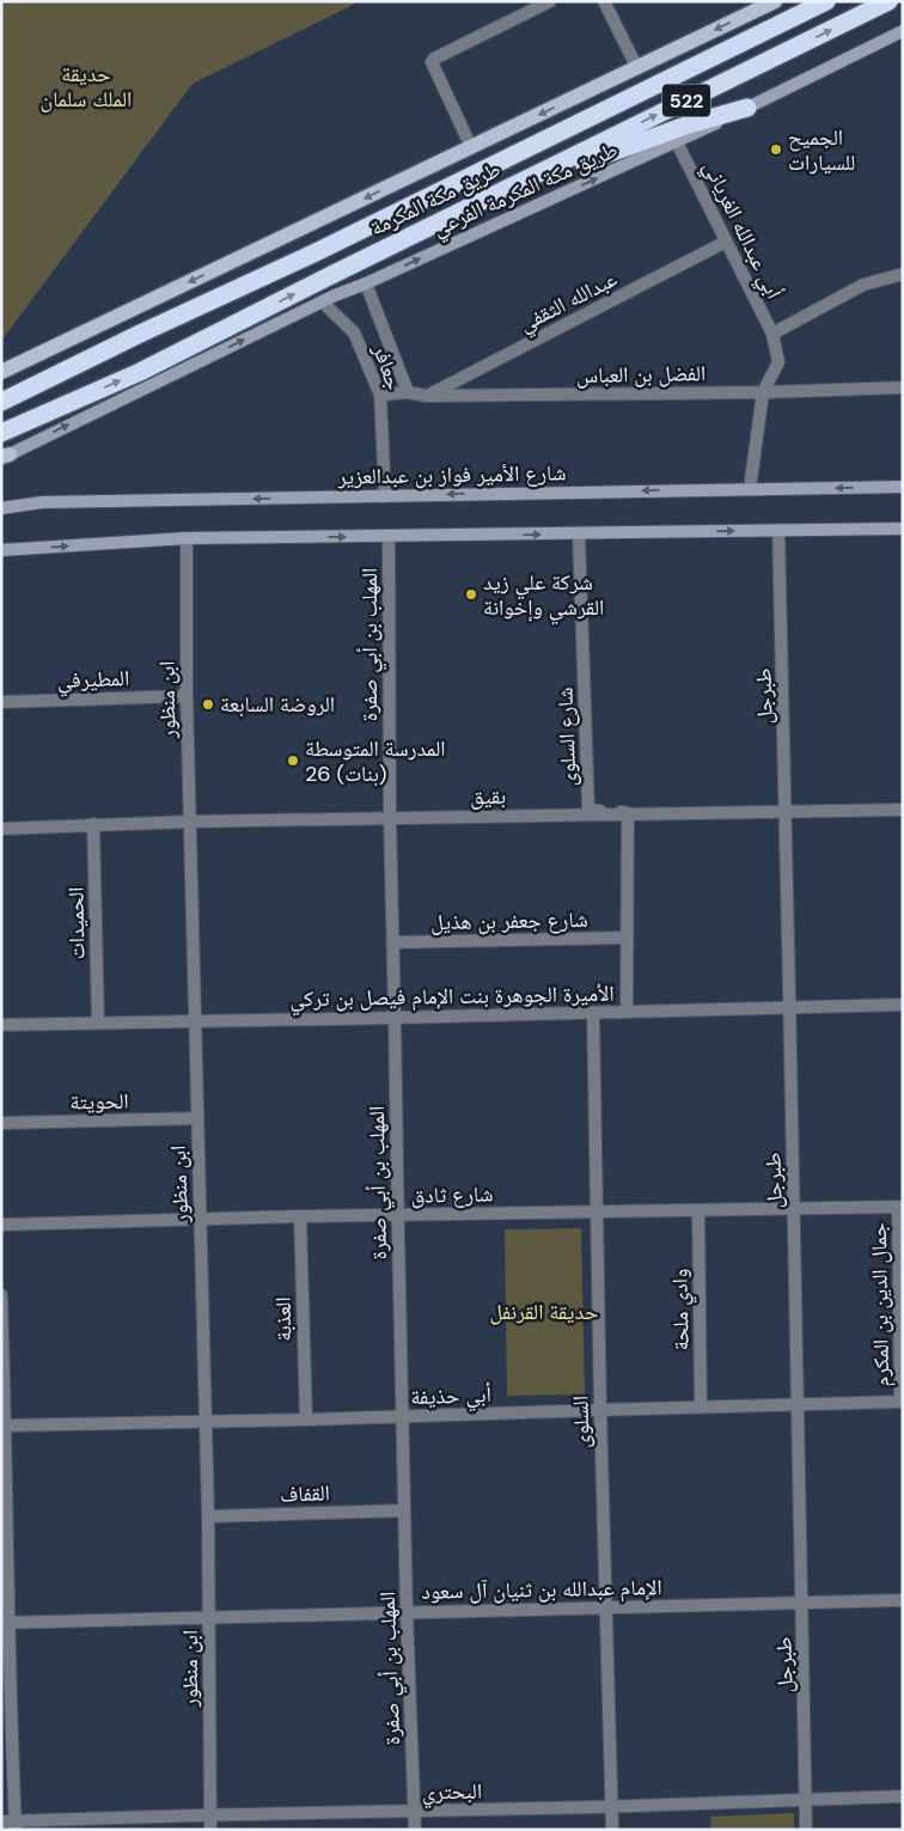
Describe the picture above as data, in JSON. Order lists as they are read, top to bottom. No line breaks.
{"streets":{"highway":["522","طريق مكة المكرمة"],"main road":["طريق مكة المكرمة الفرعي","شارع الأمير فواز بن عبدالعزير"],"street":["أبي عبدالله الغرياني","عبدالله الثقفي","جعافر","الفضل بن العباس","المهلب بن أبي صفرة","المطيرفي","طبرجل","ابن منظور","شارع السلوى","بقيق","شارع جعفر بن هذيل","الحميدات","الأميرة الجوهرة بنت الإمام فيصل بن تركي","الحويتة","شارع ثادق","جمال الدين بن المكرم","وادي ملحة","العذبة","أبي حذيفة","السلوى","القفاف","الإمام عبدالله بن ثنيان آل سعود","البحتري"]},"crossings":[["طريق مكة المكرمة الفرعي","أبي عبدالله الغرياني"],["طريق مكة المكرمة الفرعي","جعافر"],["أبي عبدالله الغرياني","عبدالله الثقفي"],["أبي عبدالله الغرياني","الفضل بن العباس"],["أبي عبدالله الغرياني","شارع الأمير فواز بن عبدالعزير"],["عبدالله الثقفي","الفضل بن العباس"],["جعافر","الفضل بن العباس"],["جعافر","شارع الأمير فواز بن عبدالعزير"],["المهلب بن أبي صفرة","بقيق"],["المهلب بن أبي صفرة","شارع جعفر بن هذيل"],["المهلب بن أبي صفرة","الأميرة الجوهرة بنت الإمام فيصل بن تركي"],["المهلب بن أبي صفرة","شارع ثادق"],["المهلب بن أبي صفرة","أبي حذيفة"],["المهلب بن أبي صفرة","القفاف"],["المهلب بن أبي صفرة","الإمام عبدالله بن ثنيان آل سعود"],["المهلب بن أبي صفرة","البحتري"],["المطيرفي","ابن منظور"],["طبرجل","بقيق"],["طبرجل","الأميرة الجوهرة بنت الإمام فيصل بن تركي"],["طبرجل","شارع ثادق"],["طبرجل","أبي حذيفة"],["طبرجل","الإمام عبدالله بن ثنيان آل سعود"],["طبرجل","البحتري"],["ابن منظور","بقيق"],["ابن منظور","الأميرة الجوهرة بنت الإمام فيصل بن تركي"],["ابن منظور","الحويتة"],["ابن منظور","شارع ثادق"],["ابن منظور","أبي حذيفة"],["ابن منظور","القفاف"],["ابن منظور","الإمام عبدالله بن ثنيان آل سعود"],["ابن منظور","البحتري"],["شارع السلوى","بقيق"],["بقيق","الحميدات"],["الحميدات","الأميرة الجوهرة بنت الإمام فيصل بن تركي"],["الأميرة الجوهرة بنت الإمام فيصل بن تركي","السلوى"],["شارع ثادق","جمال الدين بن المكرم"],["شارع ثادق","وادي ملحة"],["شارع ثادق","العذبة"],["شارع ثادق","السلوى"],["جمال الدين بن المكرم","أبي حذيفة"],["وادي ملحة","أبي حذيفة"],["العذبة","أبي حذيفة"],["أبي حذيفة","السلوى"],["السلوى","الإمام عبدالله بن ثنيان آل سعود"],["السلوى","البحتري"]],"parks":["حديقة الملك سلمان","حديقة القرنفل"],"places":["الجميح للسيارات","شركة علي زيد القرشي وإخوانة","الروضة السابعة","المدرسة المتوسطة 26 (بنات)"]}
